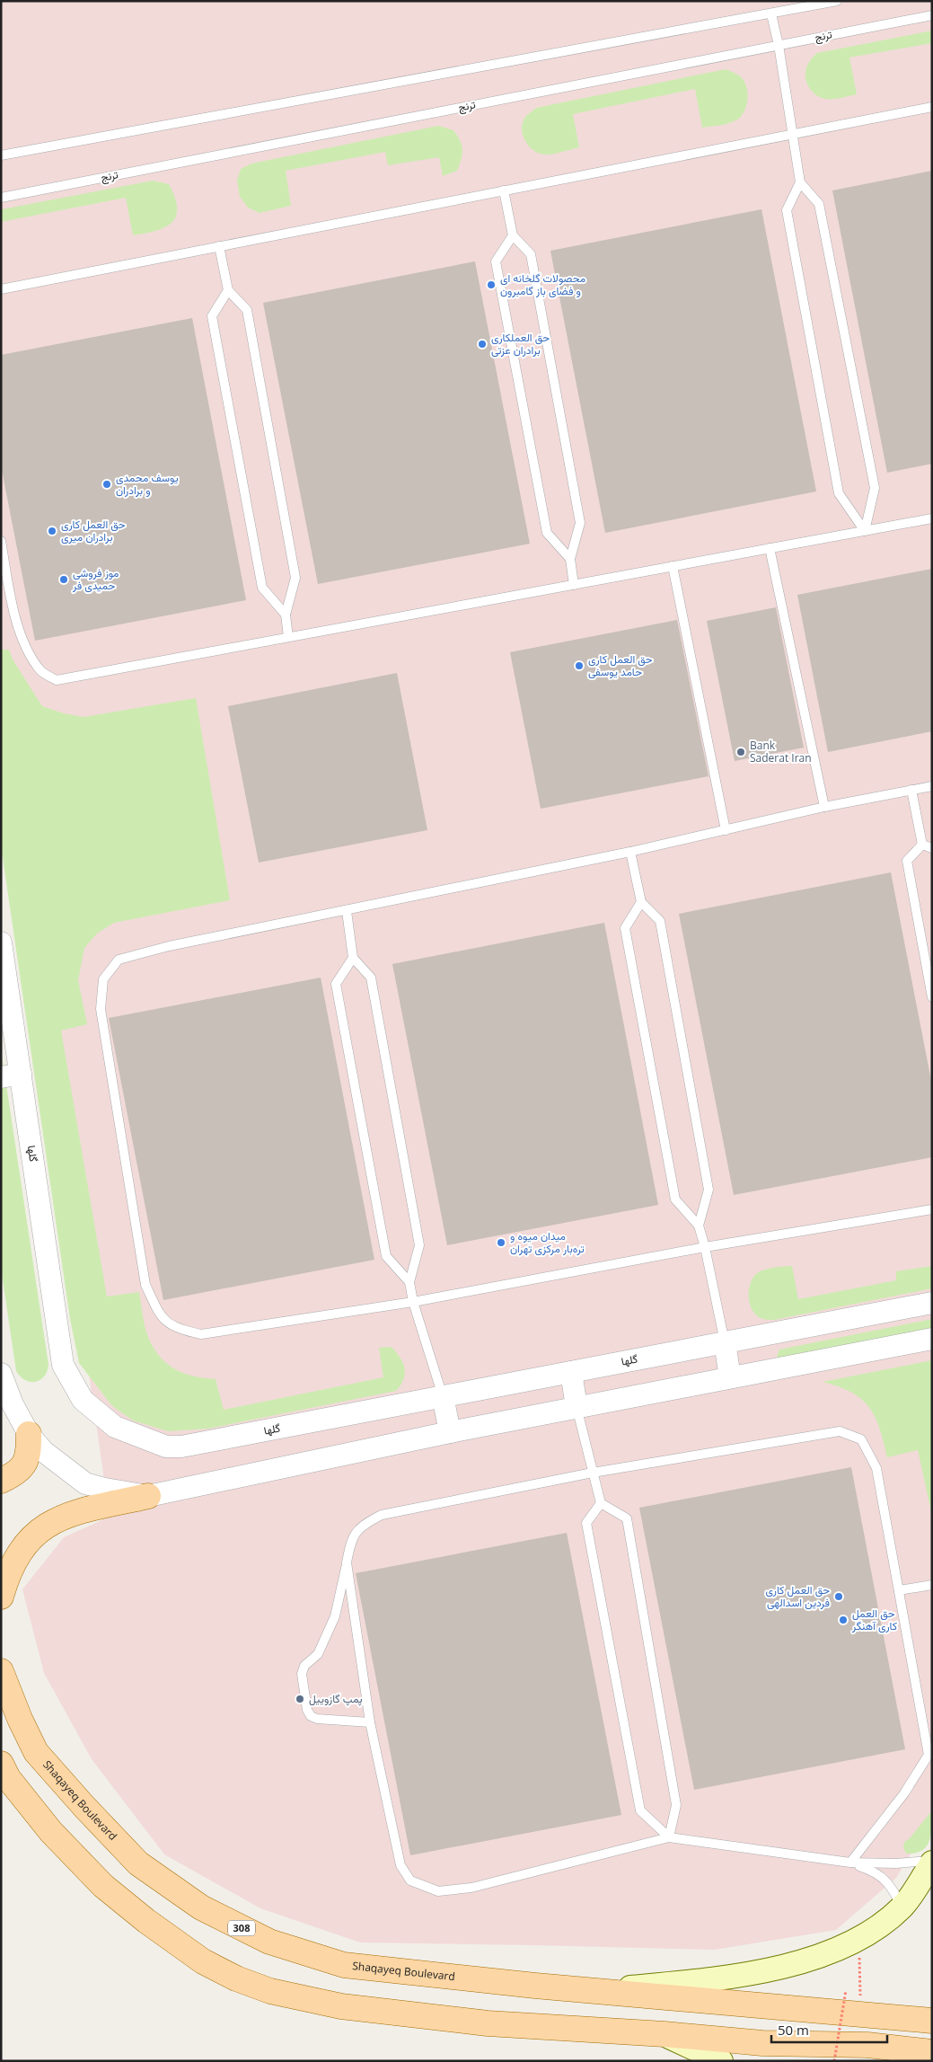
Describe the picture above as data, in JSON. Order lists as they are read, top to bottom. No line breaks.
{"streets":{"main road":["Shaqayeq Boulevard","308"],"street":["گلها"],"lane":["ترنج"]},"places":["محصولات گلخانه ای و فضای باز گامبرون","حق العملکاری برادران عزتی","یوسف محمدی و برادران","حق العمل کاری برادران میری","موز فروشی حمیدی فر","حق العمل کاری حامد یوسفی","Bank Saderat Iran","میدان میوه و تره‌بار مرکزی تهران","حق العمل کاری فردین اسدالهی","حق العمل کاری آهنگر","پمپ گازوییل"],"scale_bar":"50 m"}
